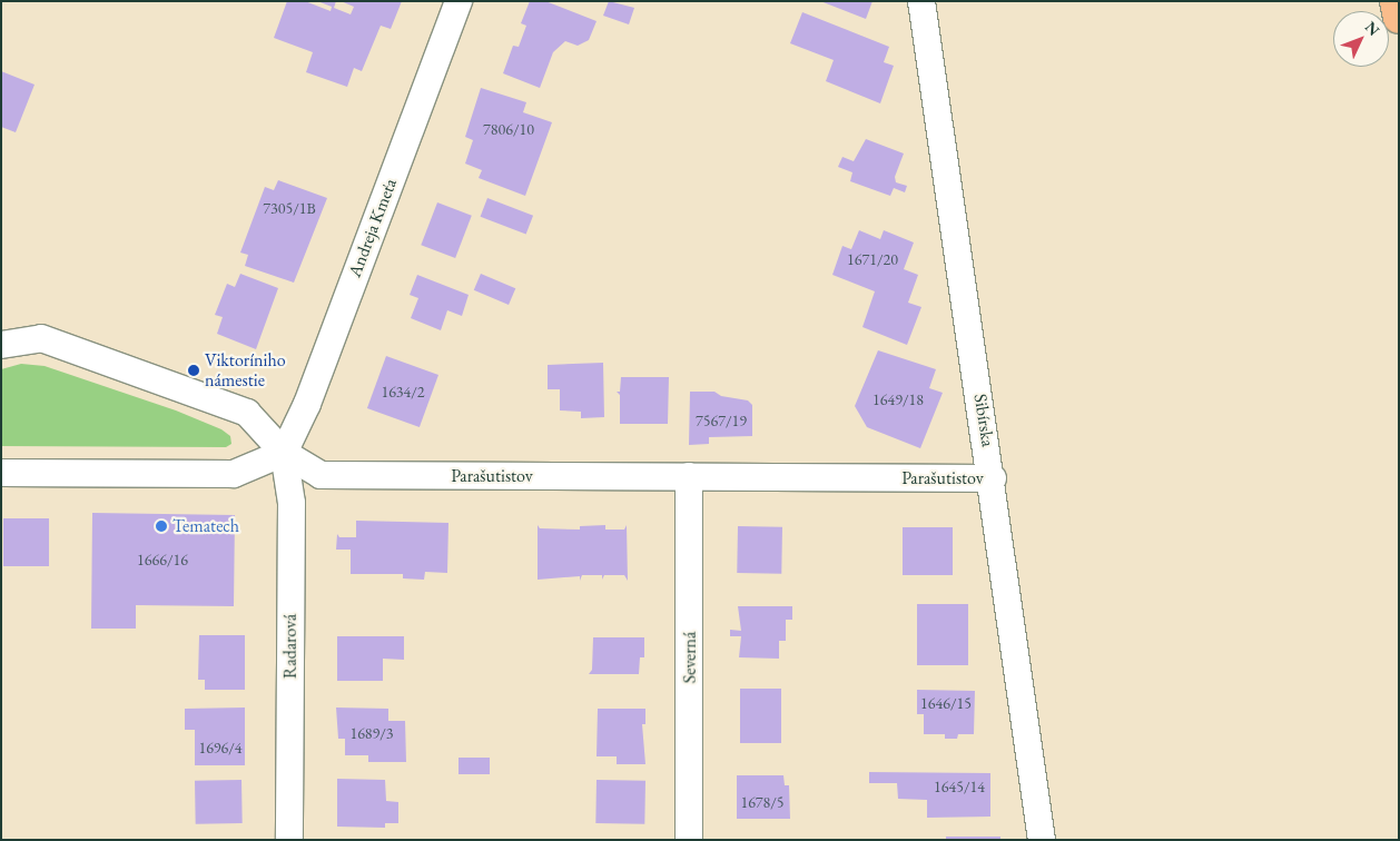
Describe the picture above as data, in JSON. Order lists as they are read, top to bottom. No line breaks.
{"streets":{"street":["Andreja Kmeťa","Sibírska","Parašutistov","Radarová","Severná"]},"crossings":[["Andreja Kmeťa","Parašutistov"],["Andreja Kmeťa","Radarová"],["Sibírska","Parašutistov"],["Parašutistov","Radarová"],["Parašutistov","Severná"]],"places":["Viktoríniho námestie","Tematech"],"house_numbers":["7806/10","7305/1B","1671/20","1634/2","1649/18","7567/19","1666/16","1646/15","1689/3","1696/4","1645/14","1678/5"],"north":"top right"}
